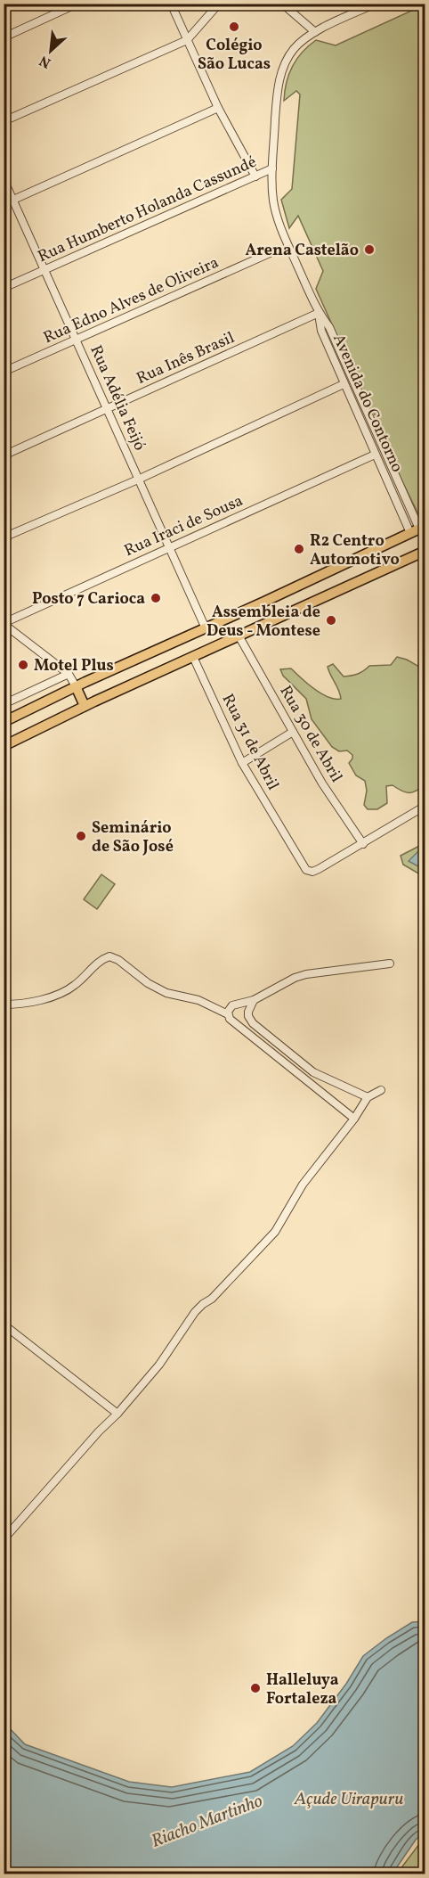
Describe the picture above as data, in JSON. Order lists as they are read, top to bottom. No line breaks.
{"streets":{"street":["Rua Humberto Holanda Cassundé","Rua Edno Alves de Oliveira","Rua Inês Brasil","Rua Adélia Feijó","Avenida do Contorno","Rua Iraci de Sousa","Rua 30 de Abril","Rua 31 de Abril"]},"crossings":[["Rua Humberto Holanda Cassundé","Rua Adélia Feijó"],["Rua Humberto Holanda Cassundé","Avenida do Contorno"],["Rua Edno Alves de Oliveira","Rua Adélia Feijó"],["Rua Inês Brasil","Rua Adélia Feijó"],["Rua Inês Brasil","Avenida do Contorno"],["Rua Adélia Feijó","Rua Iraci de Sousa"],["Avenida do Contorno","Rua Iraci de Sousa"],["Rua 30 de Abril","Rua 31 de Abril"]],"water":["Açude Uirapuru","Riacho Martinho"],"places":["Colégio São Lucas","Arena Castelão","R2 Centro Automotivo","Posto 7 Carioca","Assembleia de Deus - Montese","Motel Plus","Seminário de São José","Halleluya Fortaleza"],"north":"bottom left"}
